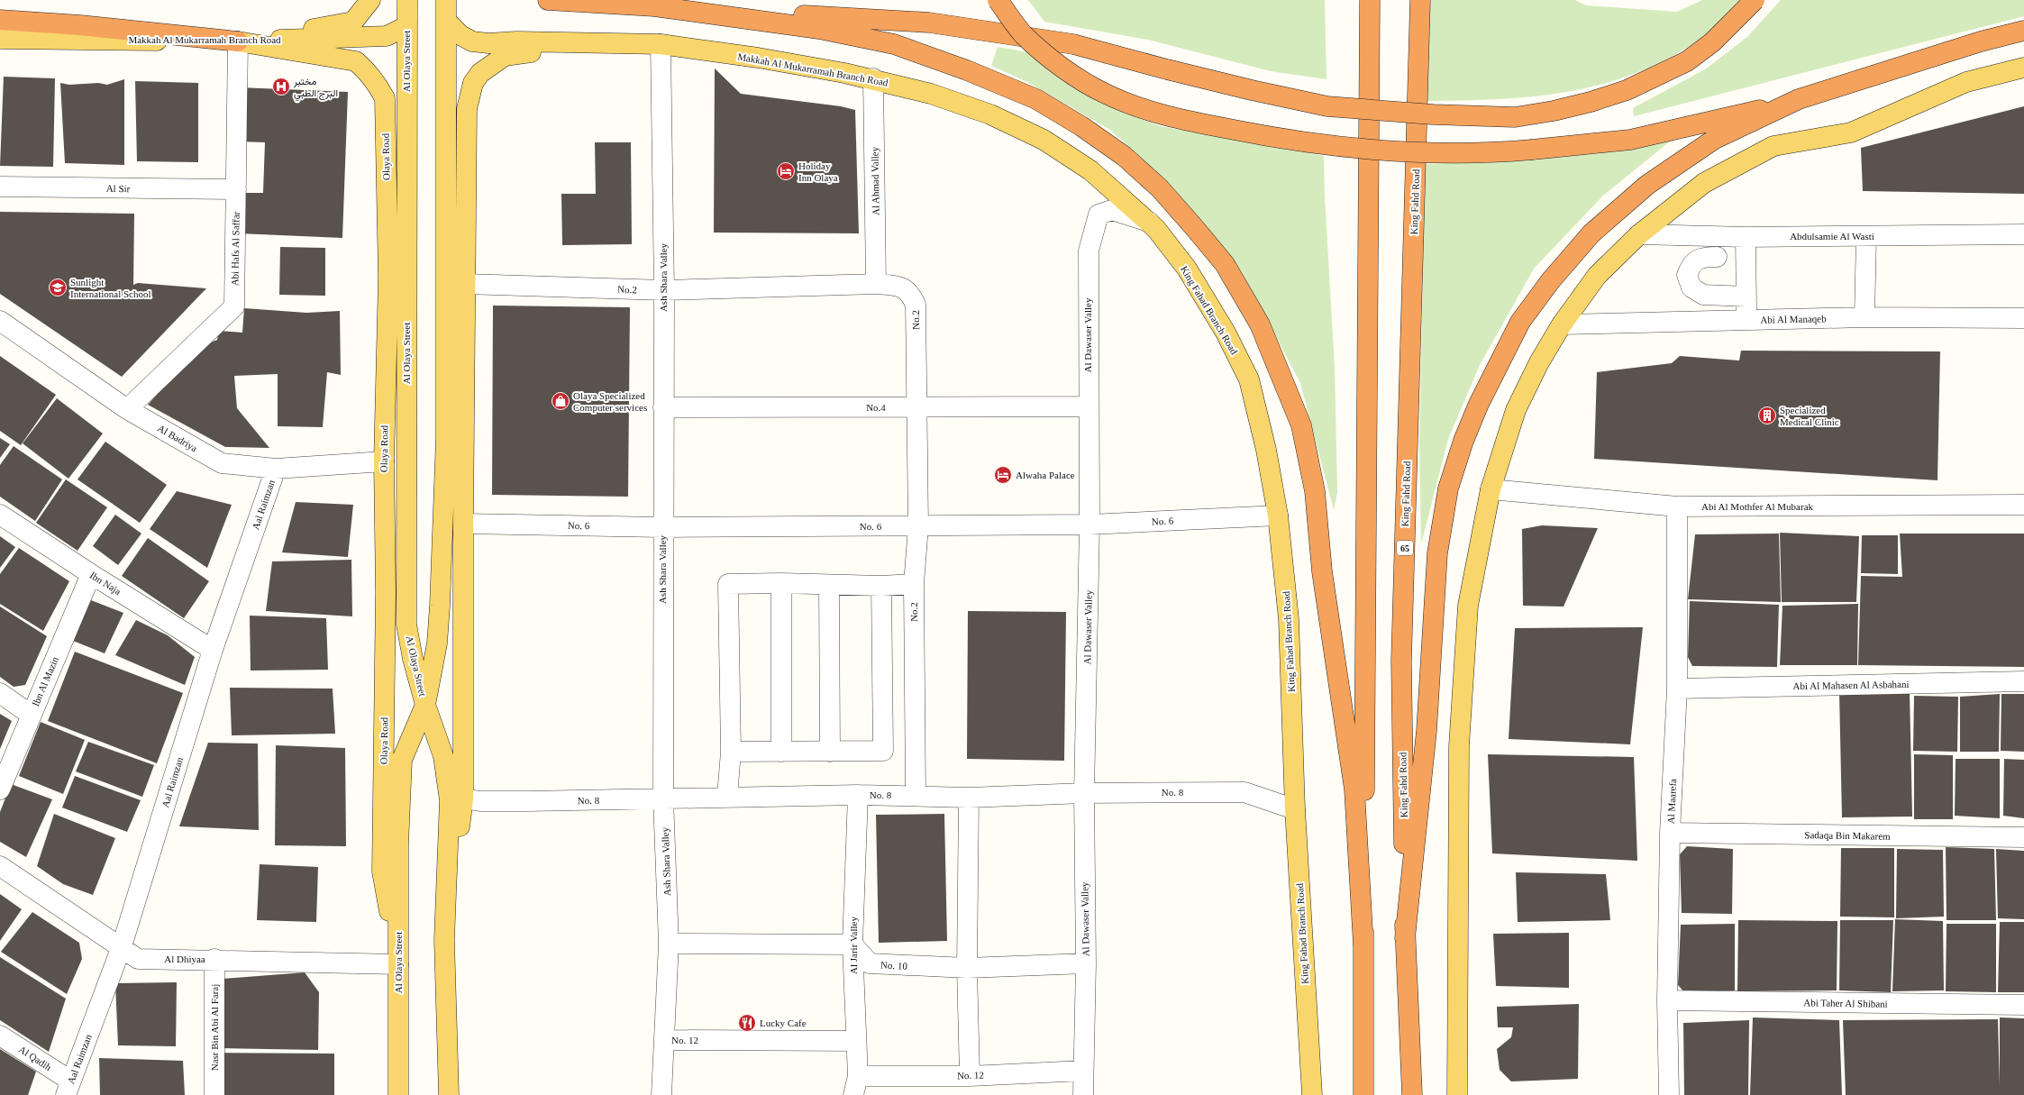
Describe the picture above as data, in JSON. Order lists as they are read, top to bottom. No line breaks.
{"streets":{"highway":["King Fahd Road","65"],"main road":["Makkah Al Mukarramah Branch Road","Al Olaya Street","Olaya Road","King Fahad Branch Road"],"street":["Al Ahmad Valley","Al Sir","Abdulsamie Al Wasti","Abi Hafs Al Saffar","Ash Shara Valley","No.2","Abi Al Manaqeb","Al Dawaser Valley","No.4","Al Badriya","Aal Raimzan","Abi Al Mothfer Al Mubarak","No. 6","Ibn Naja","Ibn Al Mazin","Abi Al Mahasen Al Asbahani","No. 8","Al Maarefa","Sadaqa Bin Makarem","Al Jarir Valley","Al Dhiyaa","No. 10","Abi Taher Al Shibani","Nasr Bin Abi Al Faraj","No. 12","Al Qadih"]},"crossings":[["Makkah Al Mukarramah Branch Road","Al Olaya Street"],["Makkah Al Mukarramah Branch Road","Olaya Road"],["Makkah Al Mukarramah Branch Road","Al Ahmad Valley"],["Makkah Al Mukarramah Branch Road","Abi Hafs Al Saffar"],["Makkah Al Mukarramah Branch Road","Ash Shara Valley"],["Makkah Al Mukarramah Branch Road","King Fahad Branch Road"],["Makkah Al Mukarramah Branch Road","Al Dawaser Valley"],["Al Olaya Street","Olaya Road"],["Al Olaya Street","Al Dhiyaa"],["Olaya Road","Abi Hafs Al Saffar"],["Olaya Road","Al Badriya"],["Olaya Road","Al Dhiyaa"],["Al Ahmad Valley","No.2"],["Al Sir","Abi Hafs Al Saffar"],["Abi Hafs Al Saffar","Al Badriya"],["Ash Shara Valley","No.2"],["Ash Shara Valley","No.4"],["Ash Shara Valley","No. 6"],["Ash Shara Valley","No. 8"],["Ash Shara Valley","No. 12"],["No.2","No.4"],["No.2","No. 6"],["No.2","No. 8"],["King Fahad Branch Road","Al Dawaser Valley"],["King Fahad Branch Road","No. 6"],["King Fahad Branch Road","No. 8"],["Al Dawaser Valley","No.4"],["Al Dawaser Valley","No. 6"],["Al Dawaser Valley","No. 8"],["Al Dawaser Valley","No. 10"],["Al Dawaser Valley","No. 12"],["Al Badriya","Aal Raimzan"],["Aal Raimzan","Ibn Naja"],["Aal Raimzan","Al Dhiyaa"],["Aal Raimzan","Al Qadih"],["Abi Al Mothfer Al Mubarak","Al Maarefa"],["Ibn Naja","Ibn Al Mazin"],["Abi Al Mahasen Al Asbahani","Al Maarefa"],["No. 8","Al Jarir Valley"],["Al Maarefa","Sadaqa Bin Makarem"],["Al Maarefa","Abi Taher Al Shibani"],["Al Jarir Valley","No. 10"],["Al Jarir Valley","No. 12"],["Al Dhiyaa","Nasr Bin Abi Al Faraj"]],"places":{"hospital":["مختبر البرج الطبي"],"hotel":["Holiday Inn Olaya","Alwaha Palace"],"school or university":["Sunlight International School"],"shop":["Olaya Specialized Computer services"],"building":["Specialized Medical Clinic"],"restaurant":["Lucky Cafe"]}}
